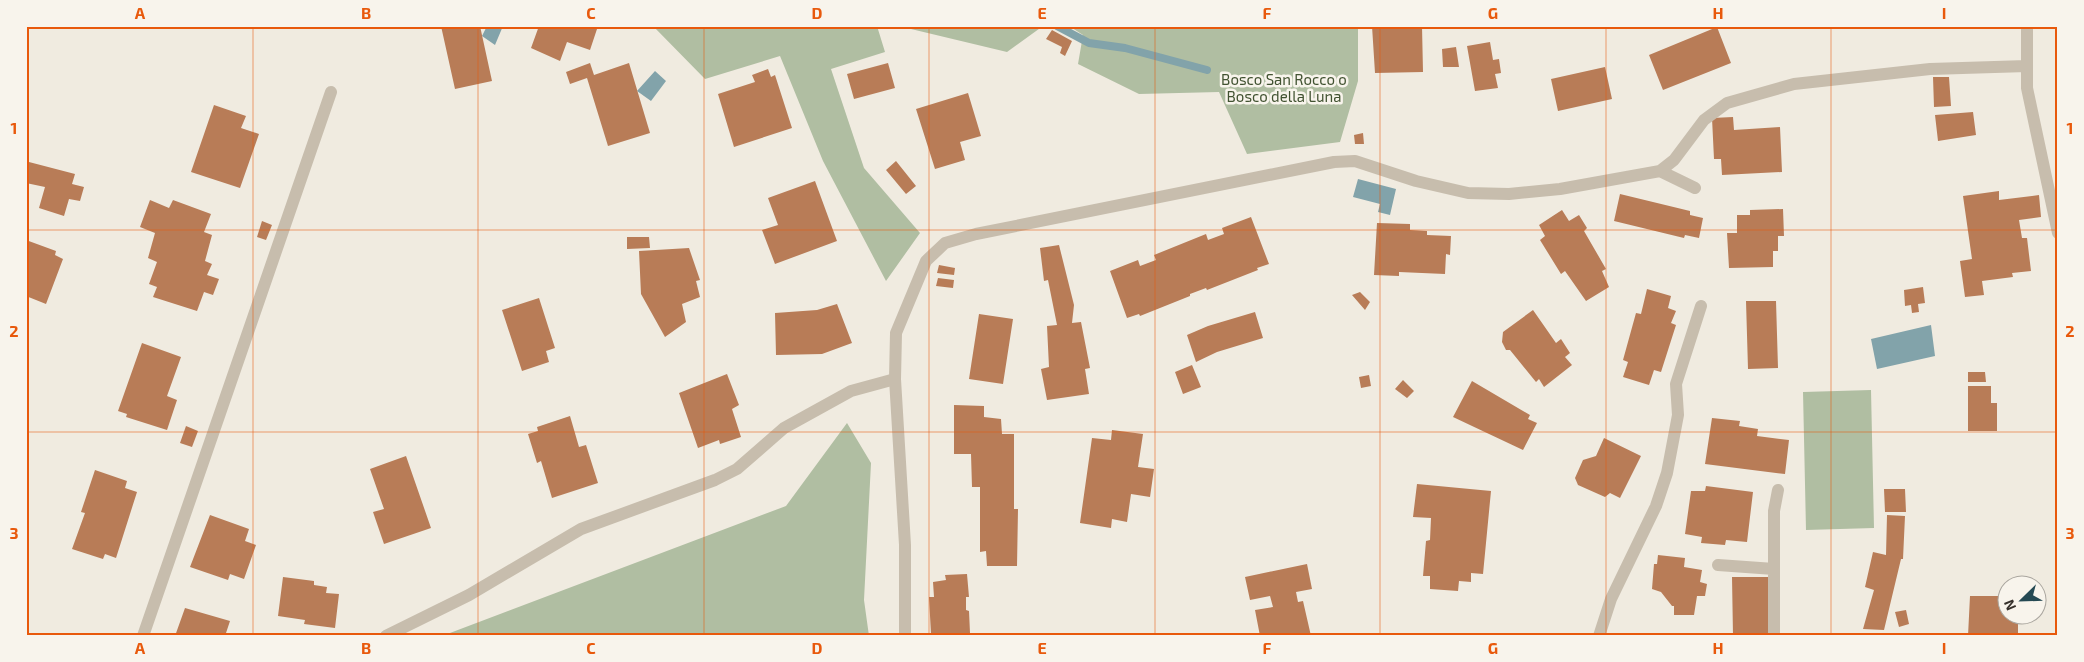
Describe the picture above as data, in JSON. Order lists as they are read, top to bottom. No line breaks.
{"parks":["Bosco San Rocco o Bosco della Luna"],"north":"bottom left","grid":{"columns":["A","B","C","D","E","F","G","H","I"],"rows":["1","2","3"]}}
